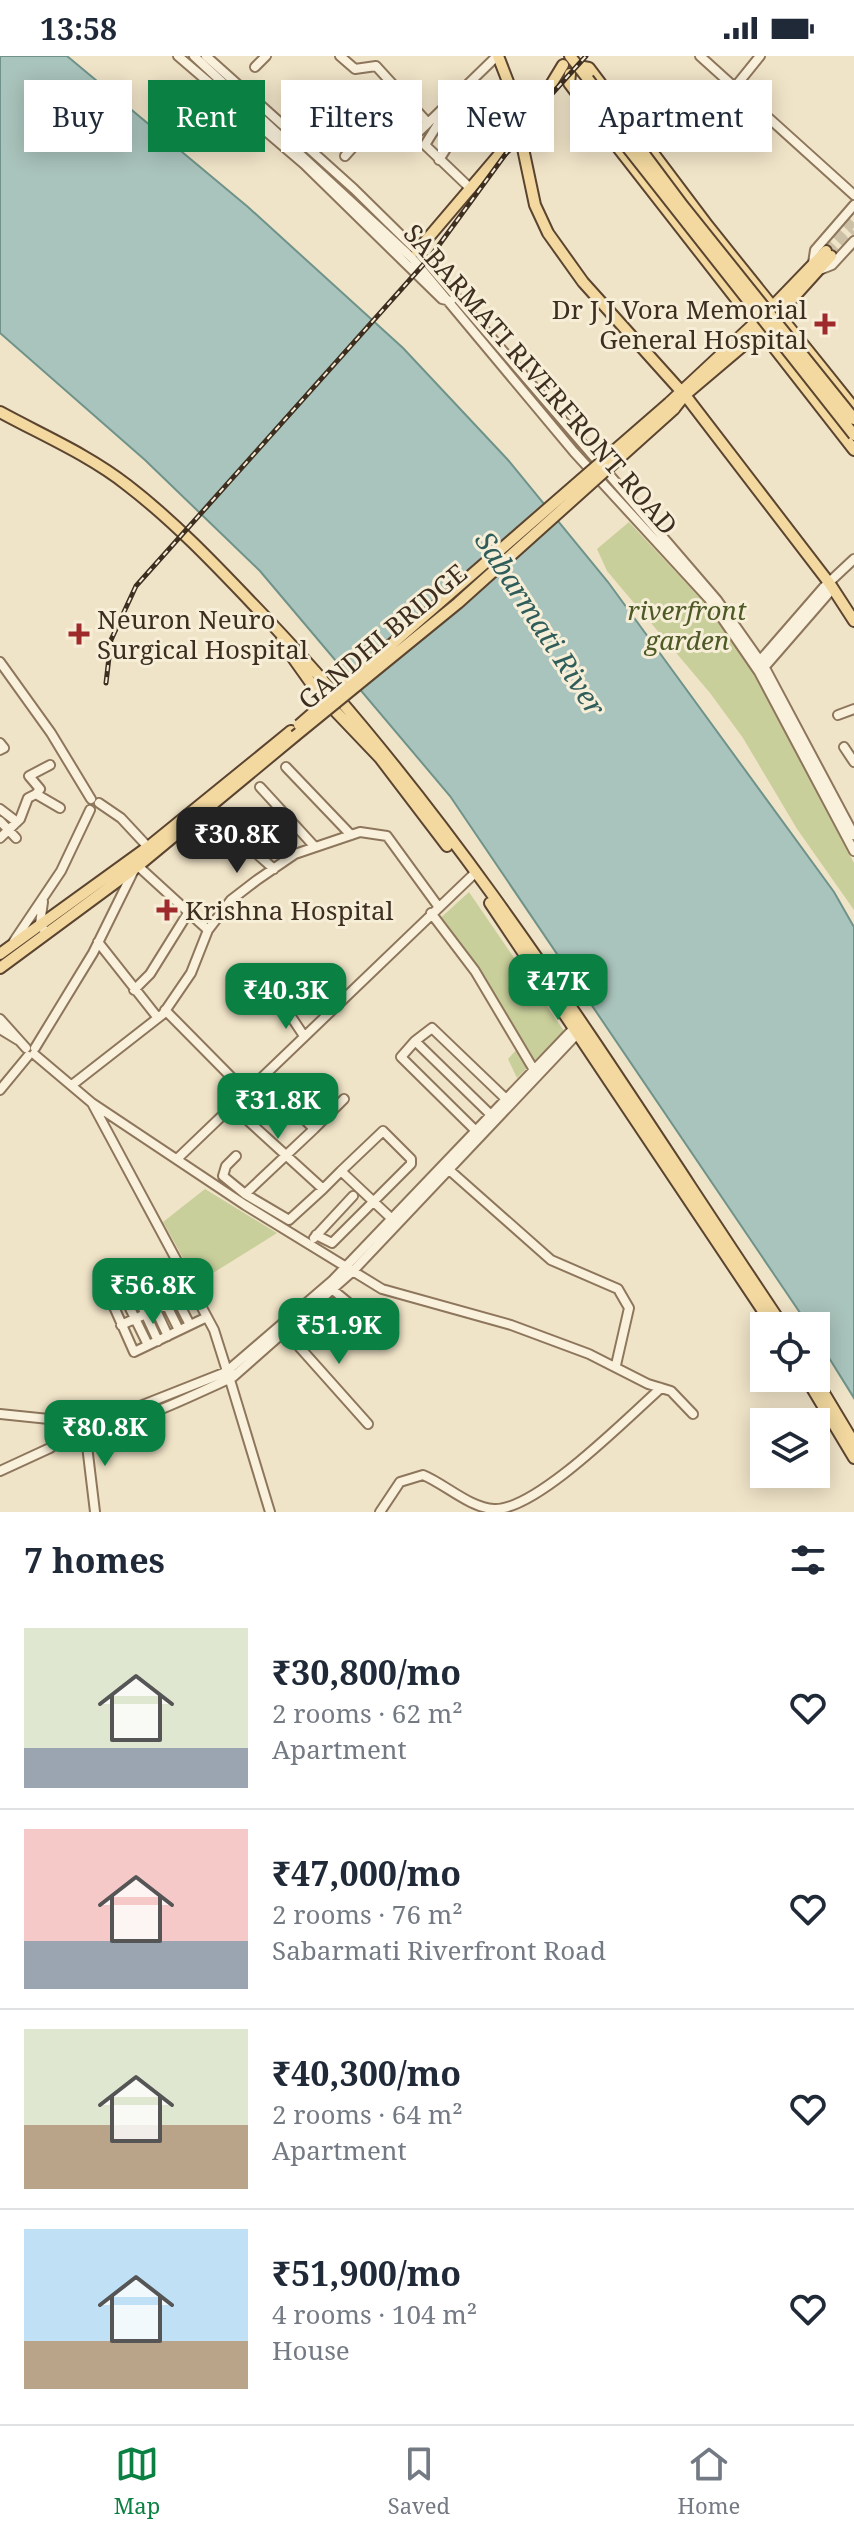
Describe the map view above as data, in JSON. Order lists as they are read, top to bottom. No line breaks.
{"streets":{"main road":["GANDHI BRIDGE"],"street":["SABARMATI RIVERFRONT ROAD"]},"water":["Sabarmati River"],"parks":["riverfront garden"],"places":{"health":["Dr J J Vora Memorial General Hospital","Neuron Neuro Surgical Hospital","Krishna Hospital"]},"page":{"status":"13:58","chip":["Buy","Rent","Filters","New","Apartment"],"price":["₹30.8K","₹47K","₹40.3K","₹31.8K","₹56.8K","₹51.9K","₹80.8K"],"heading":"7 homes","list":[{"name":"₹30,800/mo","note":"2 rooms · 62 m² · Apartment"},{"name":"₹47,000/mo","note":"2 rooms · 76 m² · Sabarmati Riverfront Road"},{"name":"₹40,300/mo","note":"2 rooms · 64 m² · Apartment"},{"name":"₹51,900/mo","note":"4 rooms · 104 m² · House"}],"tabs":["Map","Saved","Home"]}}
